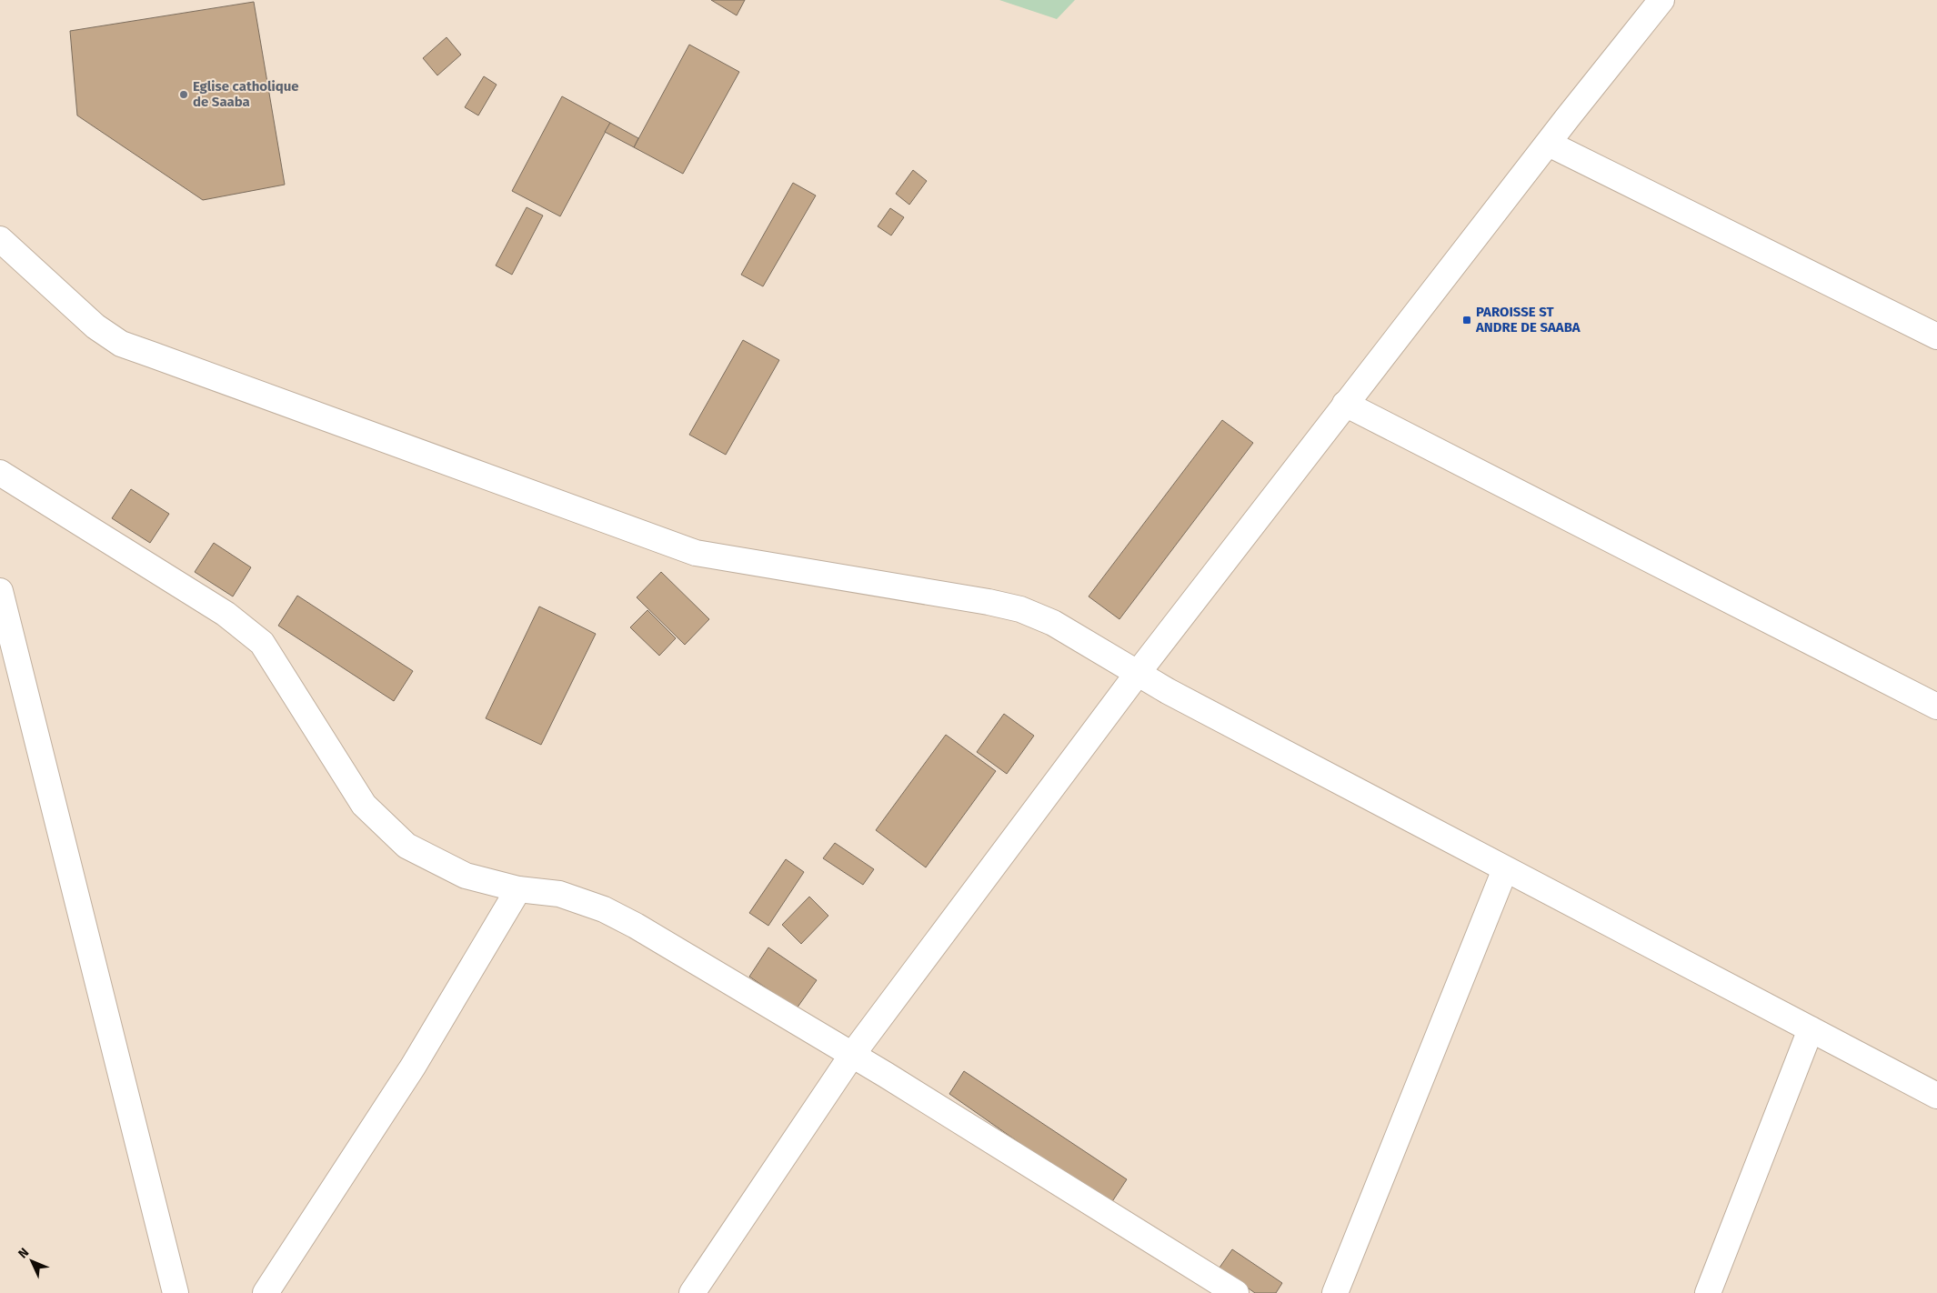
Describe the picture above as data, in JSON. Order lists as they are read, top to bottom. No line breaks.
{"places":{"other":["Eglise catholique de Saaba"],"transit":["PAROISSE ST ANDRE DE SAABA"]},"north":"top left"}
